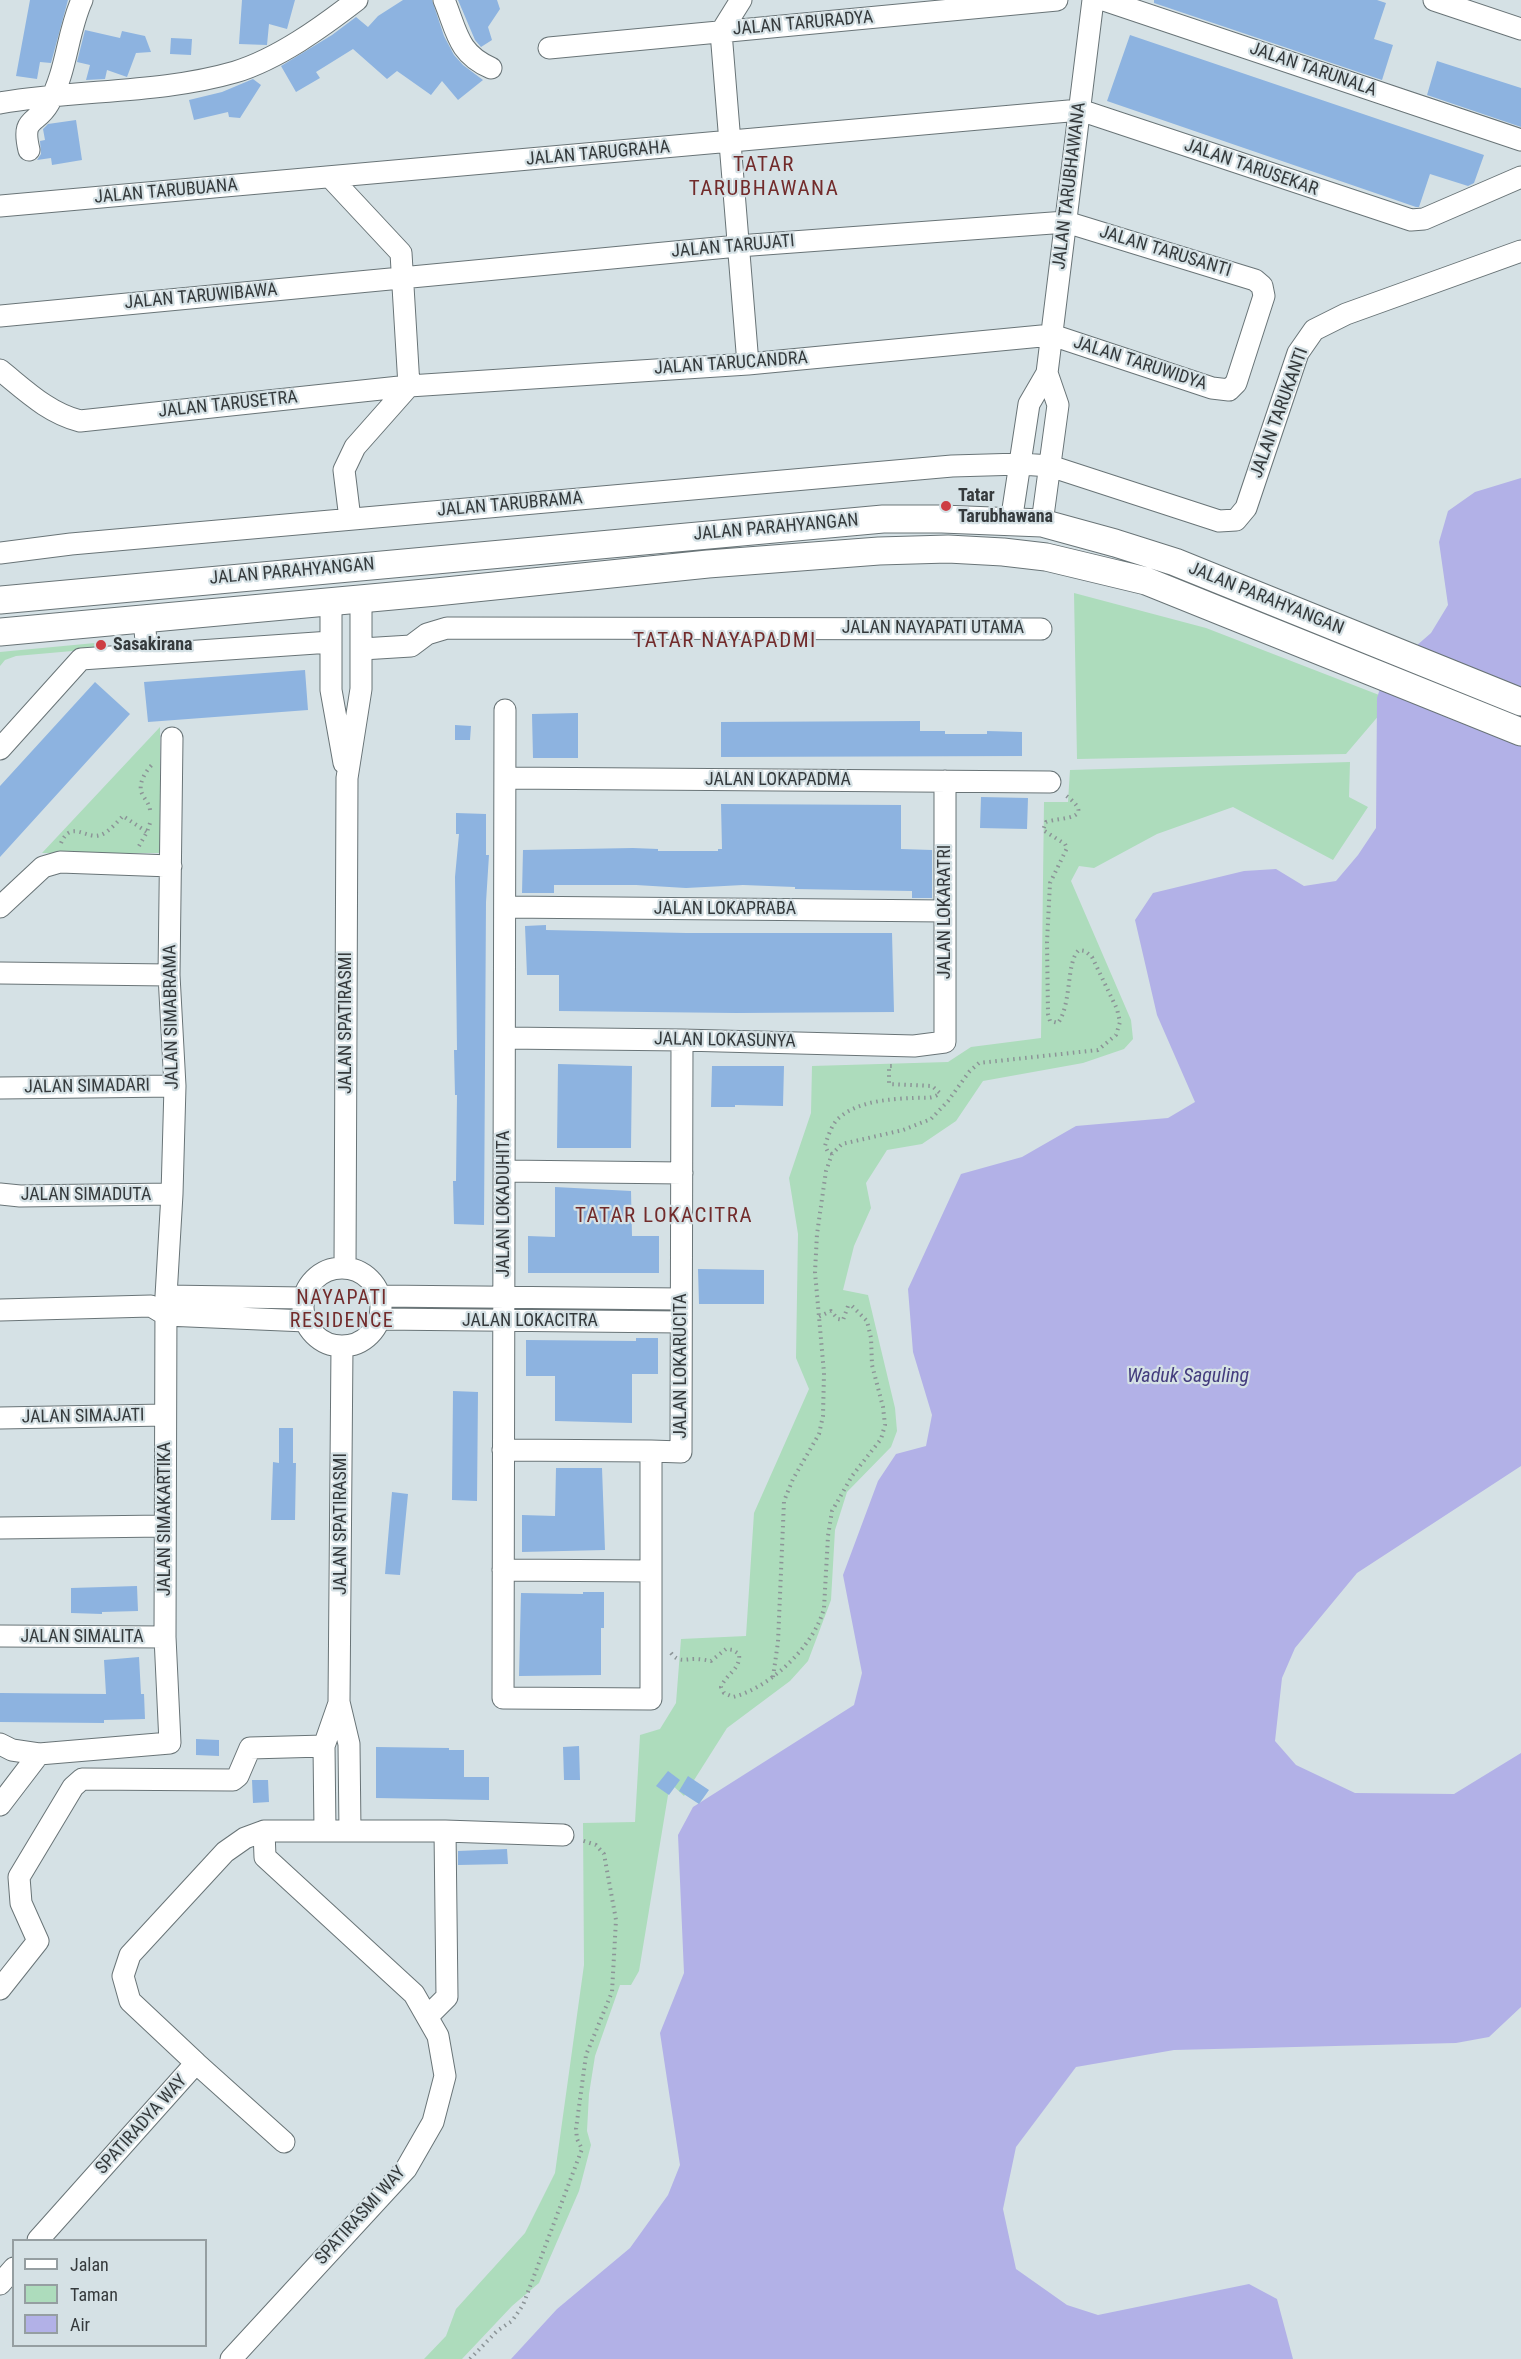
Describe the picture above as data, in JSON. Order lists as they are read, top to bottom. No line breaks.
{"streets":{"main road":["JALAN PARAHYANGAN"],"street":["JALAN TARURADYA","JALAN TARUNALA","JALAN TARUGRAHA","JALAN TARUSEKAR","JALAN TARUBHAWANA","JALAN TARUBUANA","JALAN TARUJATI","JALAN TARUSANTI","JALAN TARUWIBAWA","JALAN TARUCANDRA","JALAN TARUWIDYA","JALAN TARUSETRA","JALAN TARUKANTI","JALAN TARUBRAMA","JALAN NAYAPATI UTAMA","JALAN LOKAPADMA","JALAN LOKAPRABA","JALAN LOKARATRI","JALAN SIMABRAMA","JALAN SPATIRASMI","JALAN LOKASUNYA","JALAN SIMADARI","JALAN SIMADUTA","JALAN LOKADUHITA","JALAN LOKACITRA","JALAN LOKARUCITA","JALAN SIMAJATI","JALAN SIMAKARTIKA","JALAN SIMALITA","SPATIRADYA WAY","SPATIRASMI WAY"]},"crossings":[["JALAN TARUGRAHA","JALAN TARUSEKAR"],["JALAN TARUGRAHA","JALAN TARUBHAWANA"],["JALAN TARUGRAHA","JALAN TARUBUANA"],["JALAN TARUSEKAR","JALAN TARUBHAWANA"],["JALAN TARUBHAWANA","JALAN TARUJATI"],["JALAN TARUBHAWANA","JALAN TARUSANTI"],["JALAN TARUBHAWANA","JALAN TARUCANDRA"],["JALAN TARUBHAWANA","JALAN TARUWIDYA"],["JALAN TARUJATI","JALAN TARUSANTI"],["JALAN TARUJATI","JALAN TARUWIBAWA"],["JALAN TARUSANTI","JALAN TARUWIDYA"],["JALAN TARUCANDRA","JALAN TARUWIDYA"],["JALAN TARUCANDRA","JALAN TARUSETRA"],["JALAN TARUKANTI","JALAN TARUBRAMA"],["JALAN PARAHYANGAN","JALAN SPATIRASMI"],["JALAN NAYAPATI UTAMA","JALAN SPATIRASMI"],["JALAN LOKAPADMA","JALAN LOKARATRI"],["JALAN LOKAPADMA","JALAN LOKADUHITA"],["JALAN LOKAPRABA","JALAN LOKARATRI"],["JALAN LOKAPRABA","JALAN LOKADUHITA"],["JALAN LOKARATRI","JALAN LOKASUNYA"],["JALAN SIMABRAMA","JALAN SIMADARI"],["JALAN SIMABRAMA","JALAN SIMADUTA"],["JALAN SIMABRAMA","JALAN SIMAKARTIKA"],["JALAN SPATIRASMI","JALAN LOKACITRA"],["JALAN LOKASUNYA","JALAN LOKADUHITA"],["JALAN LOKASUNYA","JALAN LOKARUCITA"],["JALAN LOKADUHITA","JALAN LOKACITRA"],["JALAN LOKADUHITA","JALAN LOKARUCITA"],["JALAN LOKACITRA","JALAN LOKARUCITA"],["JALAN SIMAJATI","JALAN SIMAKARTIKA"],["JALAN SIMAKARTIKA","JALAN SIMALITA"],["SPATIRADYA WAY","SPATIRASMI WAY"]],"districts":["TATAR TARUBHAWANA","TATAR NAYAPADMI","TATAR LOKACITRA","NAYAPATI RESIDENCE"],"water":["Waduk Saguling"],"places":["Tatar Tarubhawana","Sasakirana"],"legend":["Jalan","Taman","Air"]}
